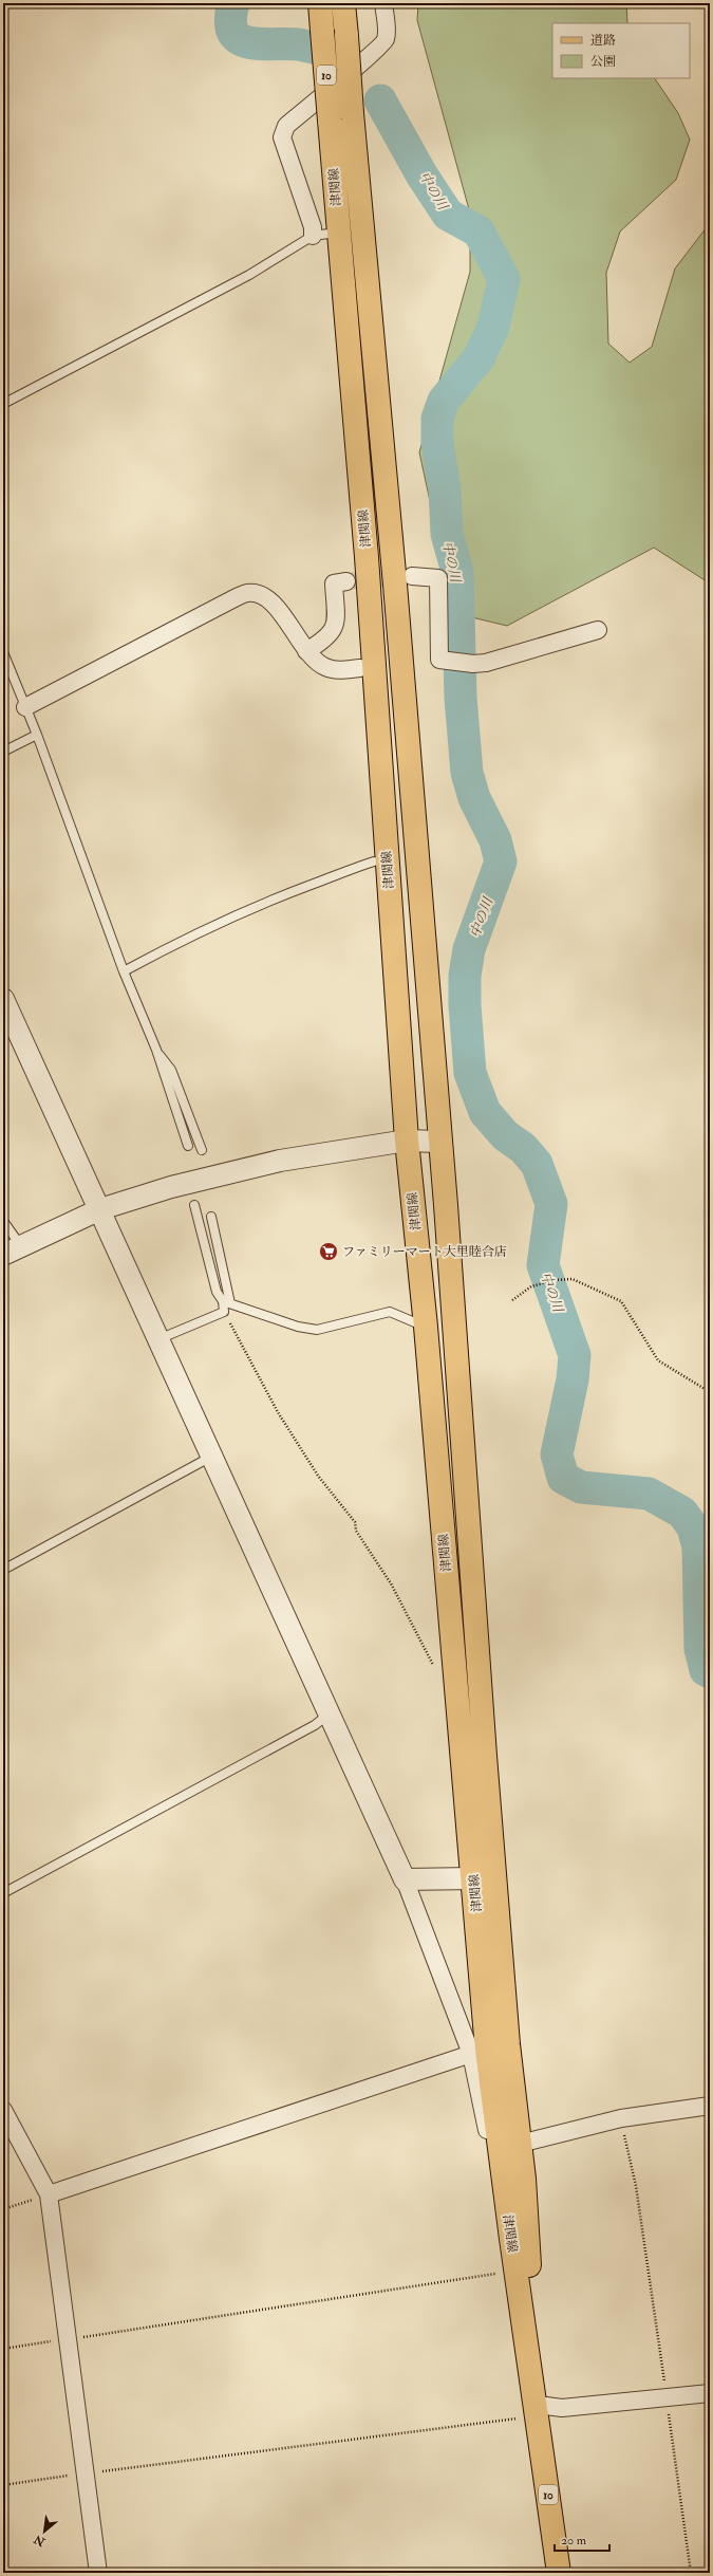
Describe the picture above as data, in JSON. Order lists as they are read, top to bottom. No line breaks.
{"streets":{"main road":["10","津関線"]},"water":["中の川"],"places":{"supermarket":["ファミリーマート大里睦合店"]},"legend":["道路","公園"],"scale_bar":"20 m","north":"bottom left"}
